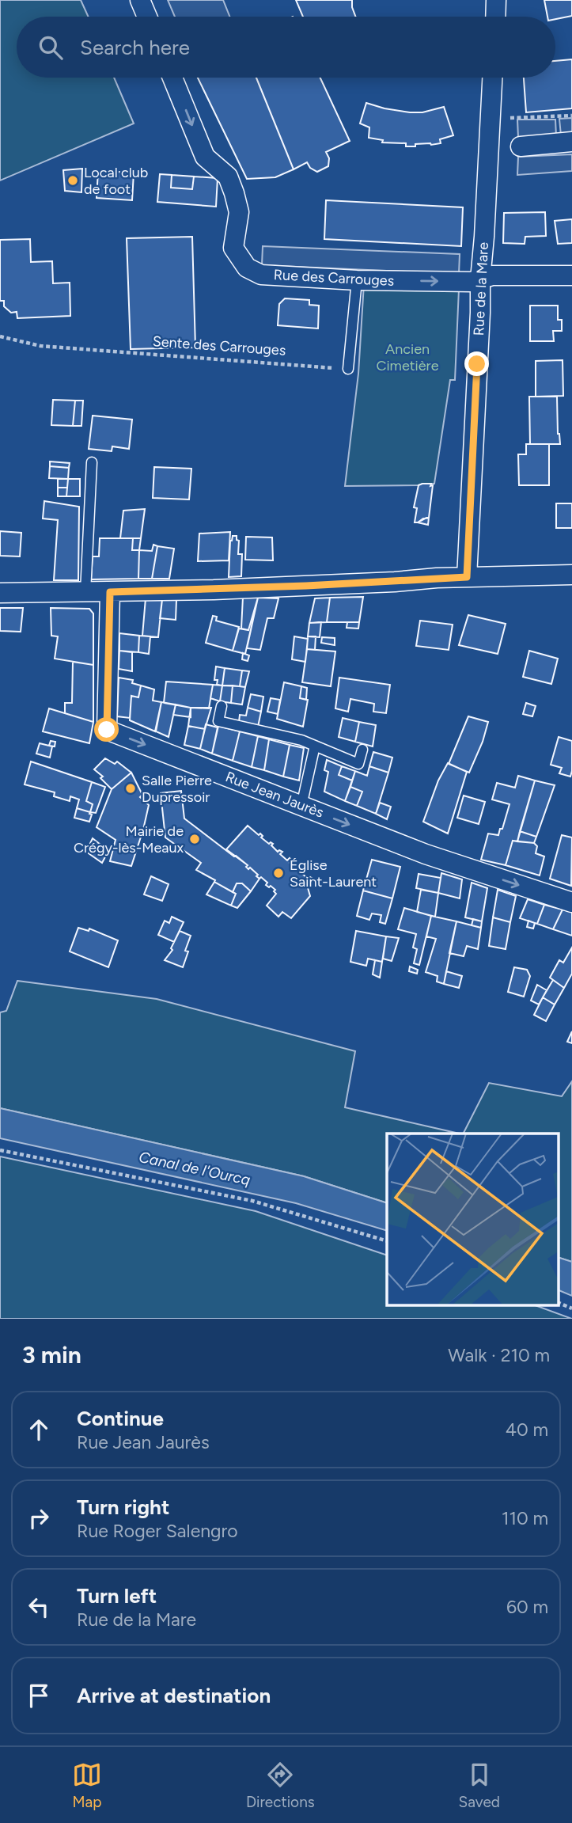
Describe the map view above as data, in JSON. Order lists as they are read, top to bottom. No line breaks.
{"streets":{"street":["Rue des Carrouges","Rue de la Mare","Rue Jean Jaurès"],"path":["Sente des Carrouges"]},"crossings":[["Rue des Carrouges","Rue de la Mare"]],"one_way":["Rue des Carrouges","Rue Jean Jaurès"],"water":["Canal de l'Ourcq"],"parks":["Ancien Cimetière"],"places":["Local club de foot","Salle Pierre Dupressoir","Mairie de Crégy-lès-Meaux","Église Saint-Laurent"],"page":{"search":"Search here","heading":["3 min","Walk · 210 m"],"list":[["Continue","Rue Jean Jaurès","40 m"],["Turn right","Rue Roger Salengro","110 m"],["Turn left","Rue de la Mare","60 m"],"Arrive at destination"],"nav":["Map","Directions","Saved"]}}
